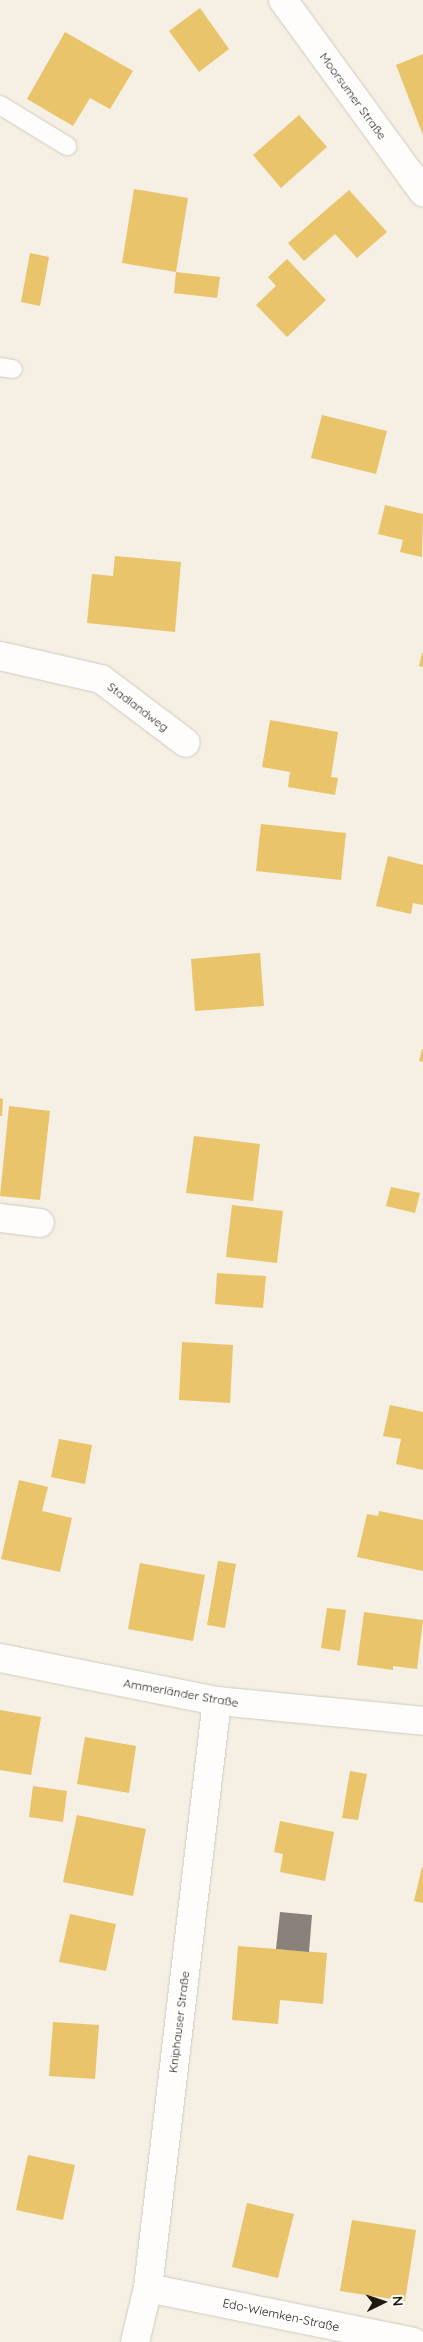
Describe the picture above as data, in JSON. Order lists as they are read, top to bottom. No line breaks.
{"streets":{"street":["Moorsumer Straße","Stadlandweg","Ammerländer Straße","Kniphauser Straße","Edo-Wiemken-Straße"]},"crossings":[["Ammerländer Straße","Kniphauser Straße"],["Kniphauser Straße","Edo-Wiemken-Straße"]],"north":"right"}
